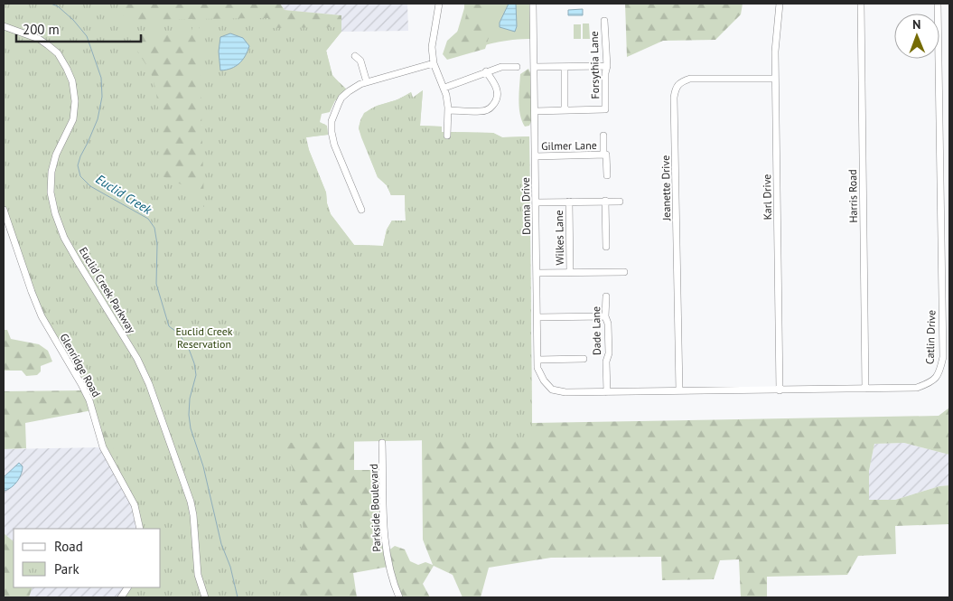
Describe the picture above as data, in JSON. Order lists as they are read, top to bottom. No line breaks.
{"streets":{"street":["Forsythia Lane","Gilmer Lane","Jeanette Drive","Harris Road","Karl Drive","Donna Drive","Wilkes Lane","Euclid Creek Parkway","Dade Lane","Catlin Drive","Glenridge Road","Parkside Boulevard"]},"crossings":[["Gilmer Lane","Donna Drive"],["Jeanette Drive","Karl Drive"],["Jeanette Drive","Catlin Drive"],["Harris Road","Catlin Drive"],["Karl Drive","Catlin Drive"],["Donna Drive","Catlin Drive"],["Dade Lane","Catlin Drive"]],"water":["Euclid Creek"],"parks":["Euclid Creek Reservation"],"legend":["Road","Park"],"scale_bar":"200 m","north":"top"}
